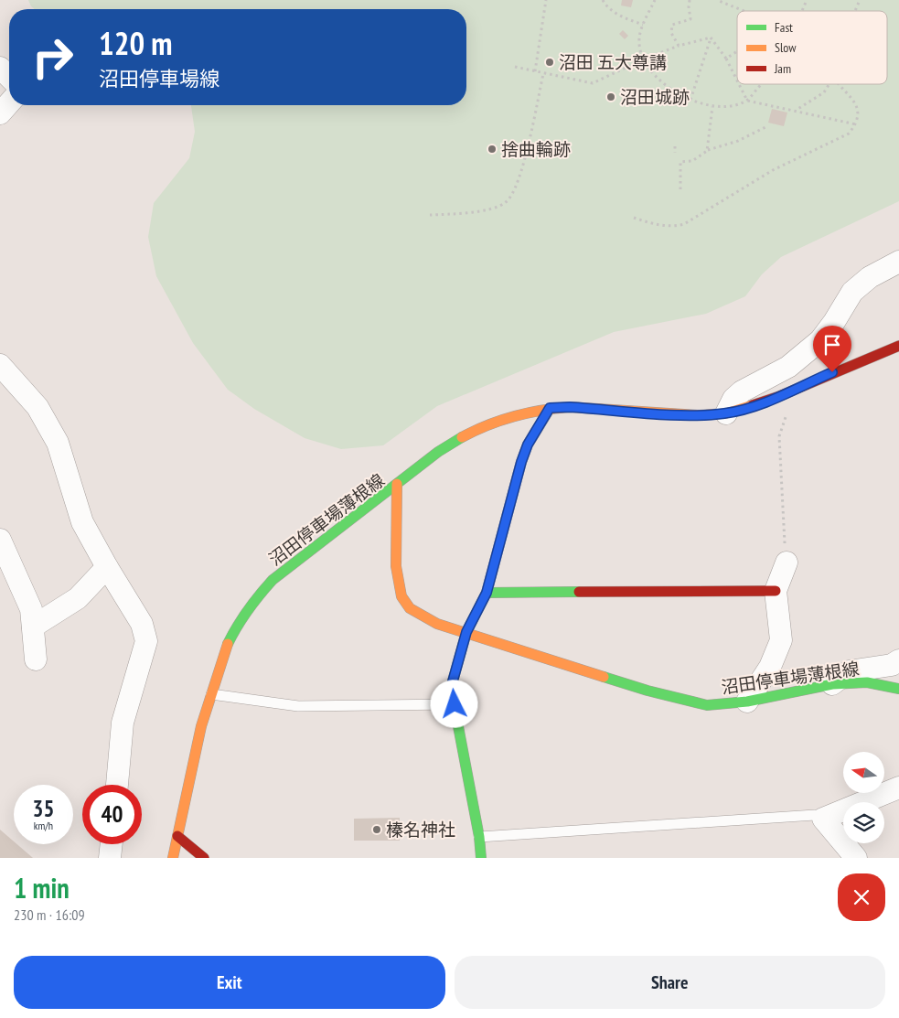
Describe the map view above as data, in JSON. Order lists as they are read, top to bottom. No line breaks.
{"streets":{"main road":["沼田停車場薄根線"]},"places":["沼田 五大尊講","沼田城跡","捨曲輪跡","榛名神社"],"legend":["Fast","Slow","Jam"],"north":"left","page":{"turn":["120 m","沼田停車場線"],"speed":"35 km/h","limit":"40","heading":["1 min","230 m · 16:09"],"buttons":["Exit","Share"]}}
